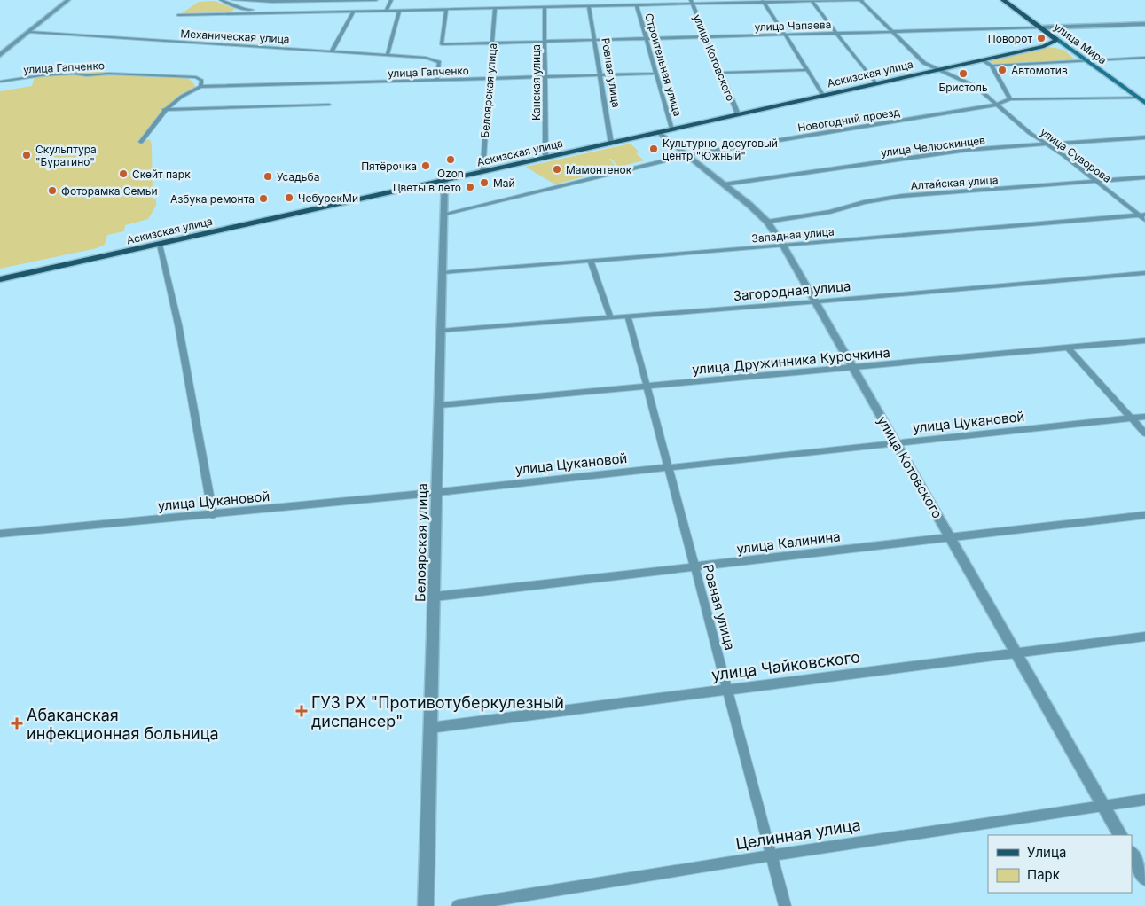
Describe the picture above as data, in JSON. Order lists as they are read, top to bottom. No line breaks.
{"streets":{"main road":["улица Мира","Аскизская улица"],"street":["улица Чапаева","Механическая улица","улица Котовского","Строительная улица","улица Гапченко","Ровная улица","Канская улица","Белоярская улица","Новогодний проезд","улица Челюскинцев","улица Суворова","Алтайская улица","Западная улица","Загородная улица","улица Дружинника Курочкина","улица Цукановой","улица Калинина","улица Чайковского","Целинная улица"]},"crossings":[["улица Чапаева","улица Мира"],["улица Чапаева","улица Котовского"],["улица Чапаева","Строительная улица"],["улица Чапаева","Ровная улица"],["улица Чапаева","Канская улица"],["улица Чапаева","Белоярская улица"],["улица Чапаева","улица Суворова"],["Механическая улица","улица Гапченко"],["улица Котовского","Аскизская улица"],["улица Котовского","Новогодний проезд"],["улица Котовского","улица Челюскинцев"],["улица Котовского","Алтайская улица"],["улица Котовского","Западная улица"],["улица Котовского","Загородная улица"],["улица Котовского","улица Дружинника Курочкина"],["улица Котовского","улица Цукановой"],["улица Котовского","улица Калинина"],["улица Котовского","улица Чайковского"],["улица Котовского","Целинная улица"],["Строительная улица","улица Гапченко"],["Строительная улица","Аскизская улица"],["улица Гапченко","Ровная улица"],["улица Гапченко","Канская улица"],["улица Гапченко","Белоярская улица"],["Ровная улица","Аскизская улица"],["Ровная улица","Загородная улица"],["Ровная улица","улица Дружинника Курочкина"],["Ровная улица","улица Цукановой"],["Ровная улица","улица Калинина"],["Ровная улица","улица Чайковского"],["Ровная улица","Целинная улица"],["Аскизская улица","Канская улица"],["Аскизская улица","Белоярская улица"],["Аскизская улица","улица Суворова"],["Белоярская улица","Новогодний проезд"],["Белоярская улица","Западная улица"],["Белоярская улица","Загородная улица"],["Белоярская улица","улица Дружинника Курочкина"],["Белоярская улица","улица Цукановой"],["Белоярская улица","улица Калинина"],["Белоярская улица","улица Чайковского"],["Новогодний проезд","улица Суворова"],["улица Челюскинцев","улица Суворова"],["улица Суворова","Алтайская улица"],["улица Суворова","Западная улица"]],"places":{"other":["Поворот","Автомотив","Бристоль","Культурно-досуговый центр \"Южный\"","Скульптура \"Буратино\"","Ozon","Пятёрочка","Мамонтенок","Скейт парк","Усадьба","Май","Цветы в лето","Фоторамка Семьи","ЧебурекМи","Азбука ремонта"],"health":["ГУЗ РХ \"Противотуберкулезный диспансер\"","Абаканская инфекционная больница"]},"legend":["Улица","Парк"]}
